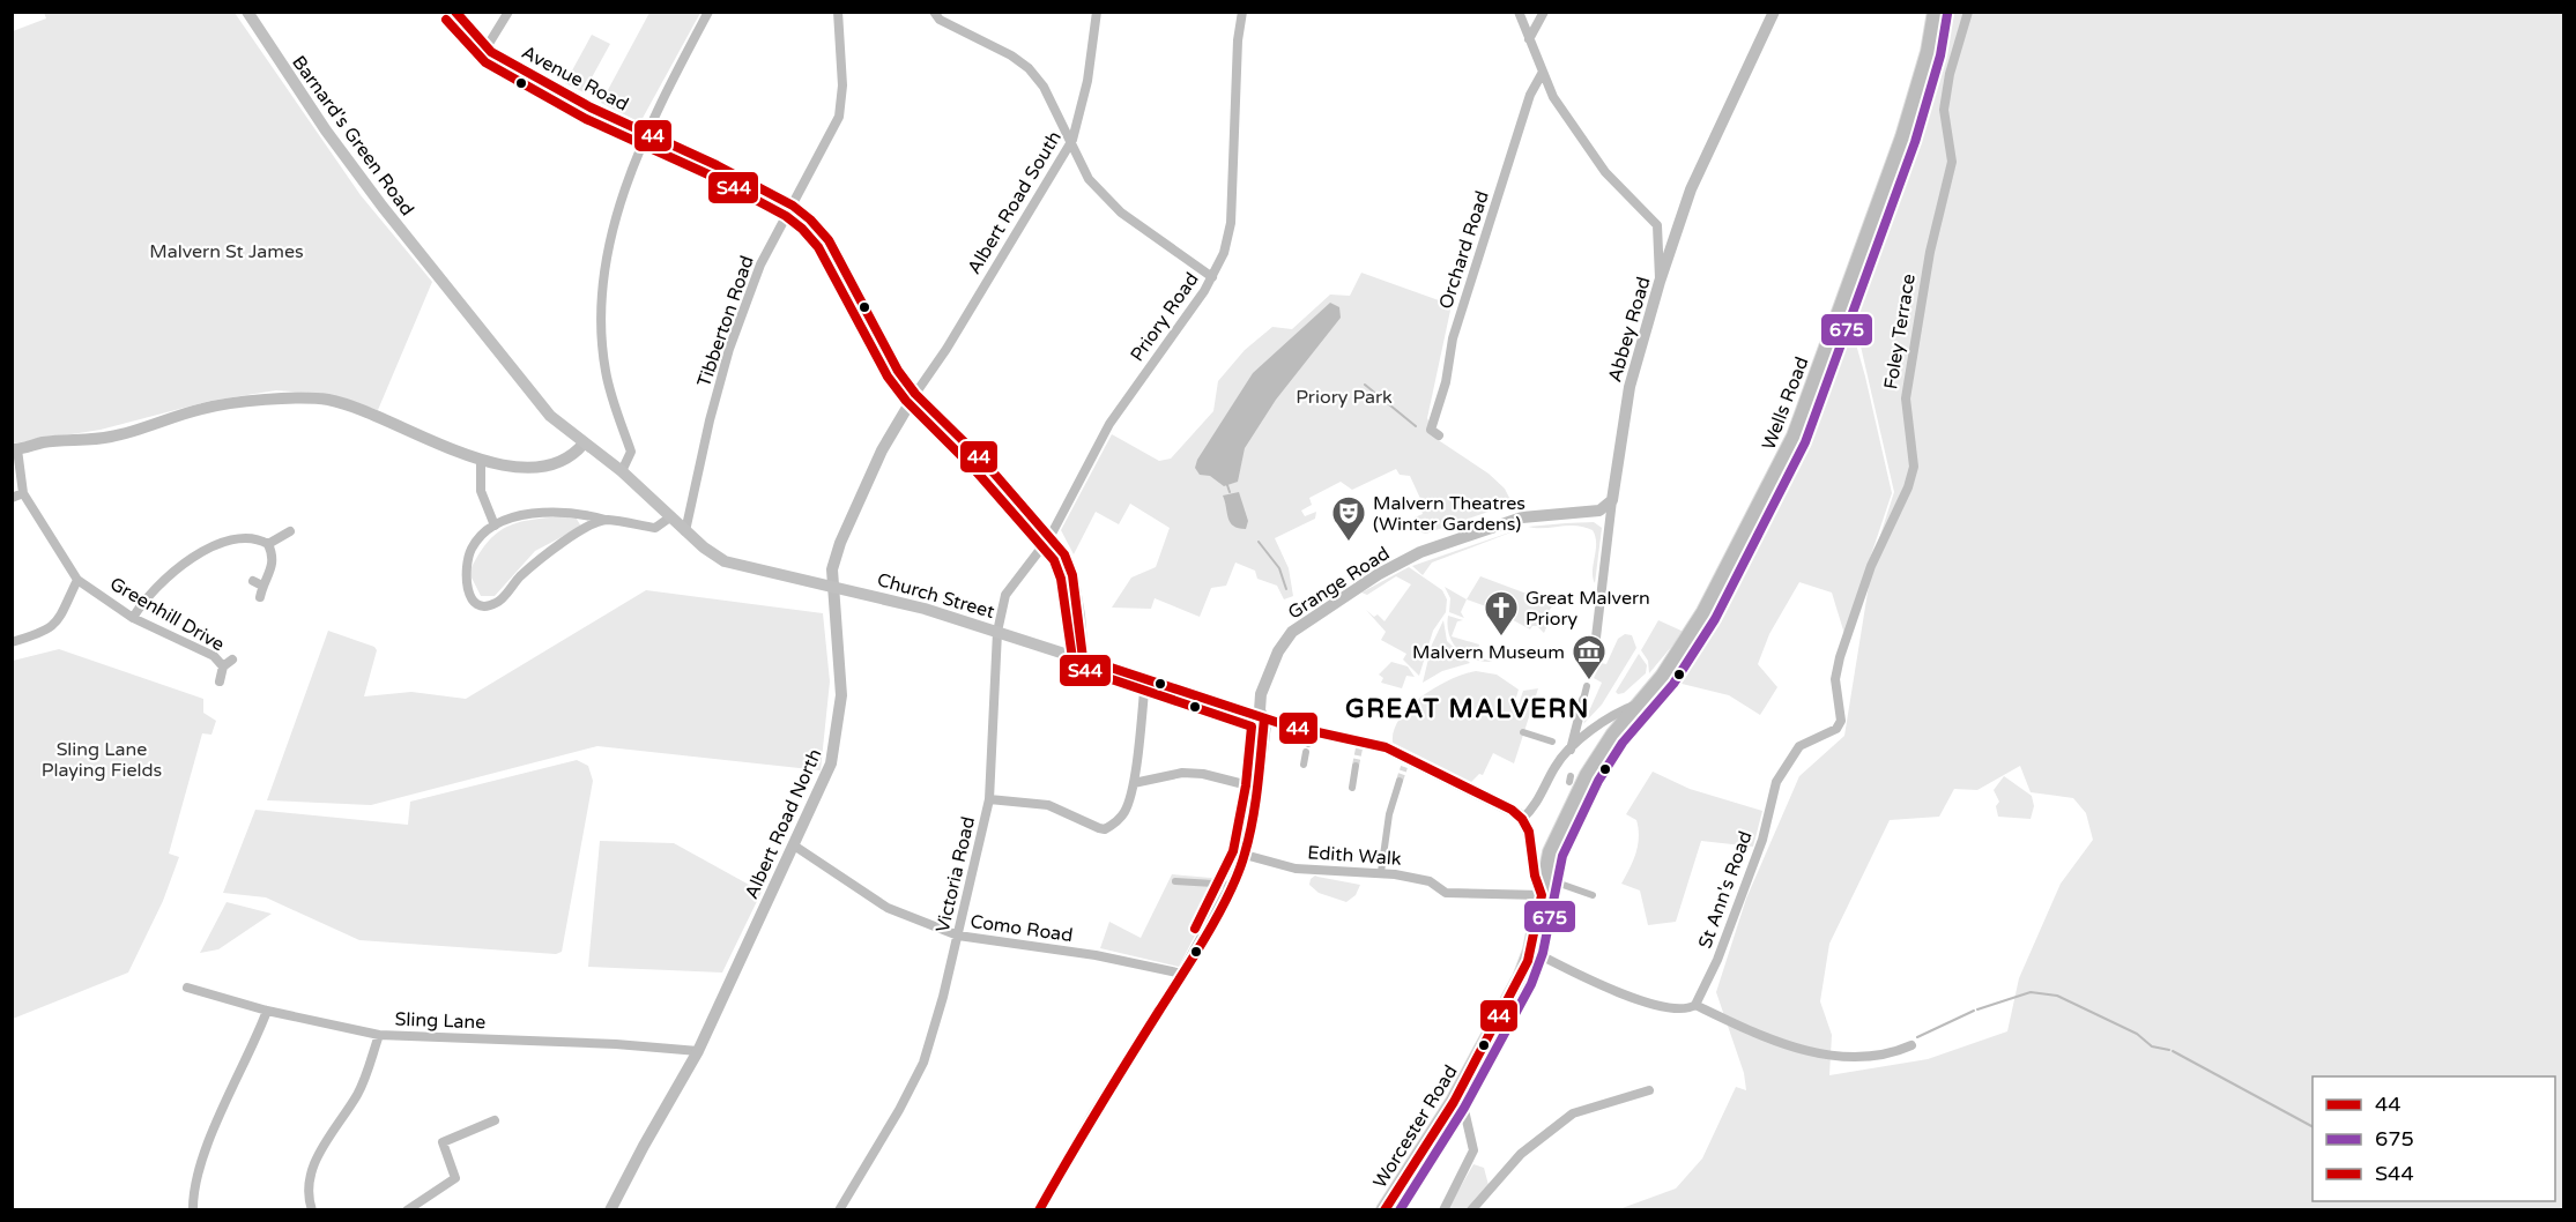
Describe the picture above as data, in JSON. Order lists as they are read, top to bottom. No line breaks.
{"streets":{"highway":["Wells Road","Worcester Road"],"main road":["Barnard's Green Road","Church Street"],"street":["Avenue Road","Albert Road South","Orchard Road","Priory Road","Tibberton Road","Abbey Road","Foley Terrace","Grange Road","Greenhill Drive","Albert Road North","Edith Walk","Victoria Road","St Ann's Road","Como Road","Sling Lane"]},"crossings":[["Avenue Road","Albert Road South"],["Avenue Road","Priory Road"],["Avenue Road","Tibberton Road"],["Avenue Road","Church Street"],["Avenue Road","Albert Road North"],["Avenue Road","Victoria Road"],["Barnard's Green Road","Church Street"],["Albert Road South","Albert Road North"],["Priory Road","Victoria Road"],["Tibberton Road","Church Street"],["Abbey Road","Grange Road"],["Foley Terrace","St Ann's Road"],["Wells Road","Worcester Road"],["Grange Road","Church Street"],["Grange Road","Edith Walk"],["Grange Road","Como Road"],["Church Street","Albert Road North"],["Church Street","Victoria Road"],["Albert Road North","Como Road"],["Albert Road North","Sling Lane"],["Edith Walk","Worcester Road"],["Victoria Road","Como Road"]],"districts":["GREAT MALVERN"],"parks":["Malvern St James","Priory Park","Sling Lane Playing Fields"],"places":{"theatre":["Malvern Theatres (Winter Gardens)"],"church":["Great Malvern Priory"],"museum":["Malvern Museum"]},"lines":["transit line 44","transit line 675","transit line S44"],"legend":["44","675","S44"]}
